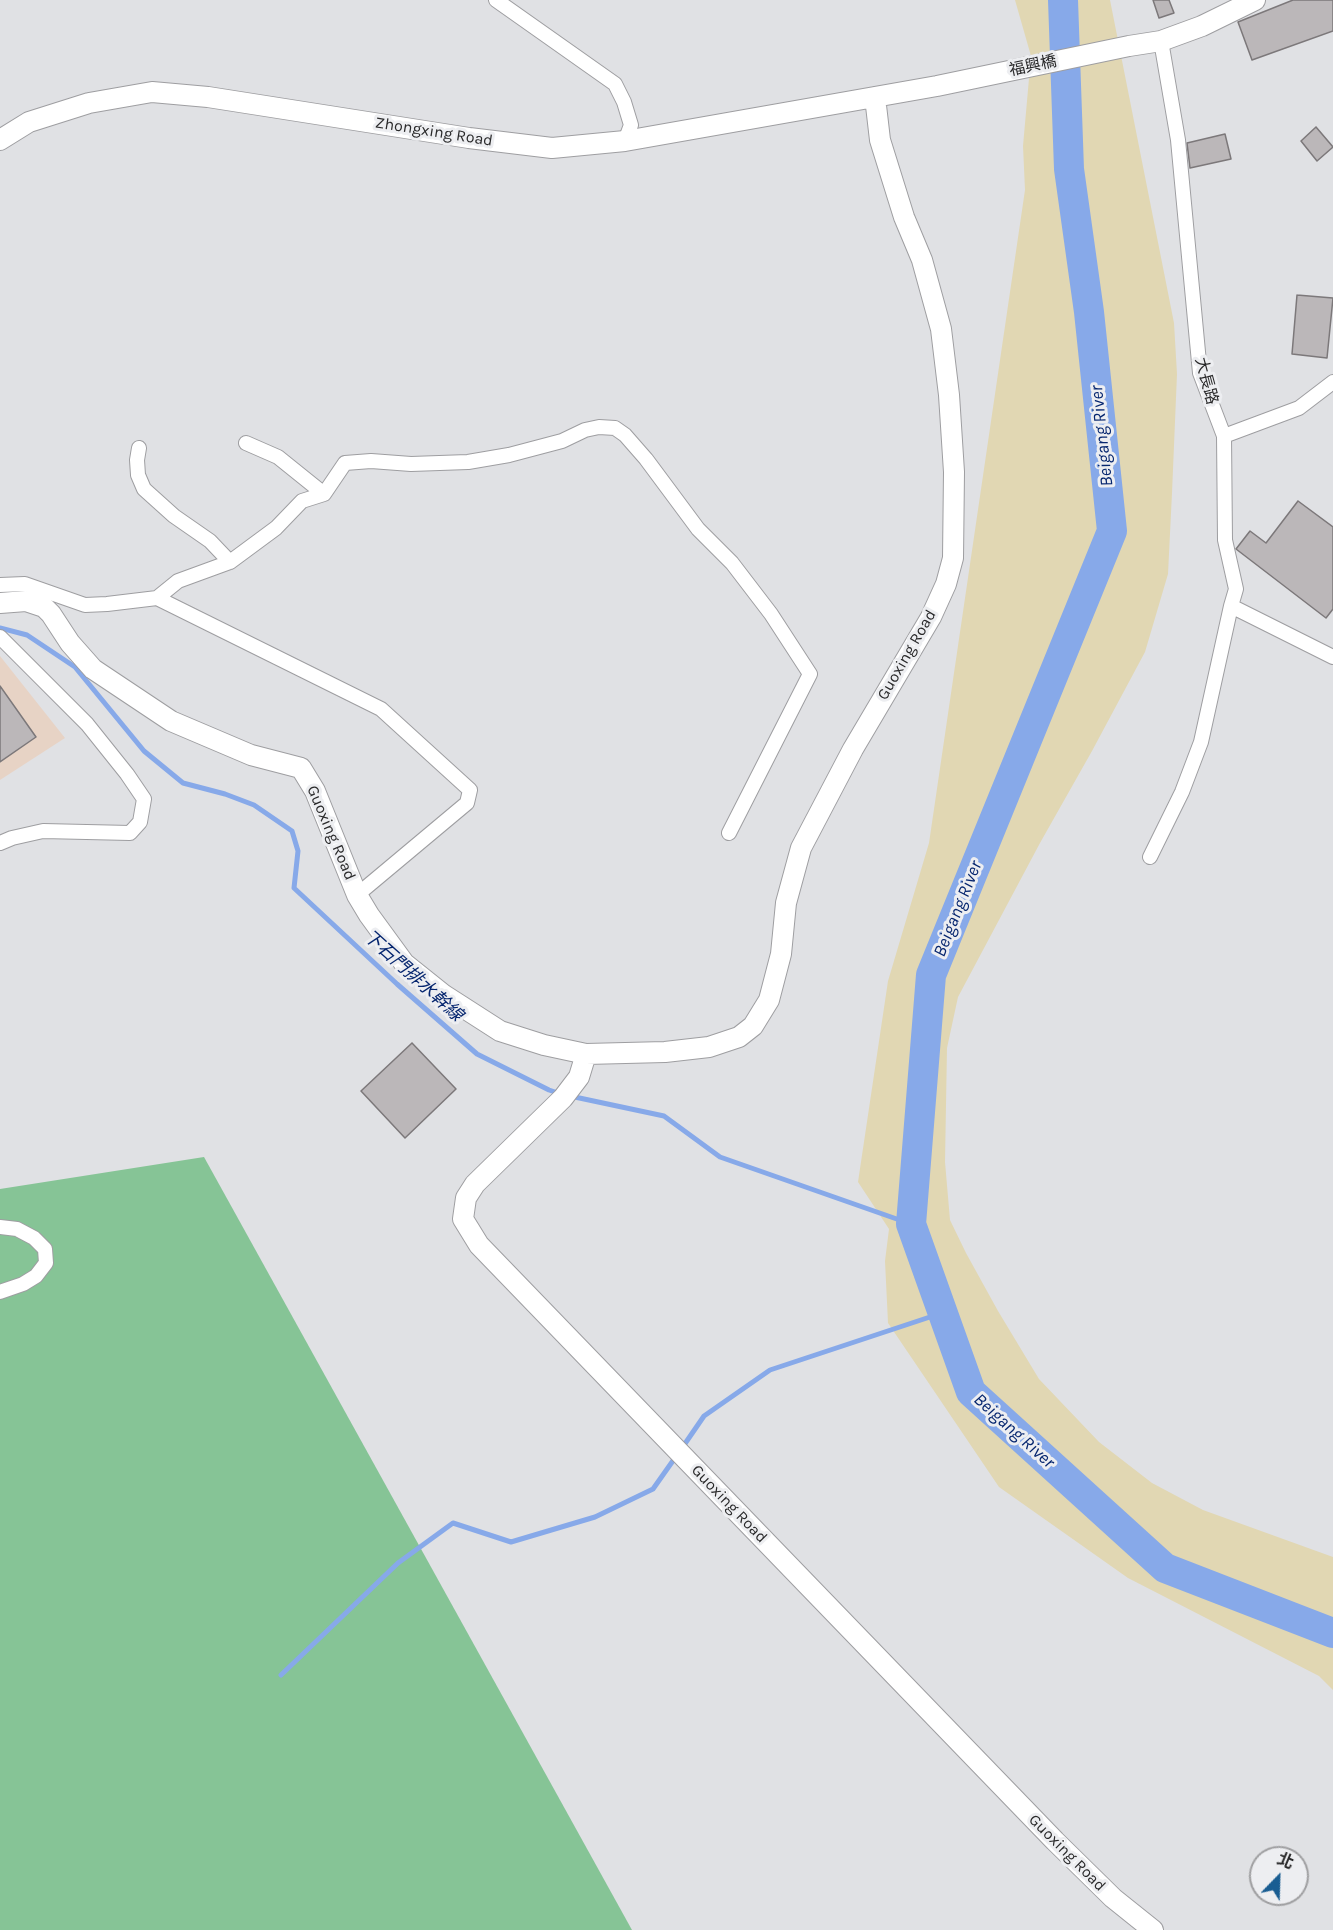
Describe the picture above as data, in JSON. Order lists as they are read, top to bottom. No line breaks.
{"streets":{"street":["福興橋","Zhongxing Road","大長路","Guoxing Road"]},"crossings":[["福興橋","Zhongxing Road"],["福興橋","大長路"],["福興橋","Guoxing Road"],["Zhongxing Road","Guoxing Road"]],"water":["Beigang River","下石門排水幹線"],"north":"top right"}
